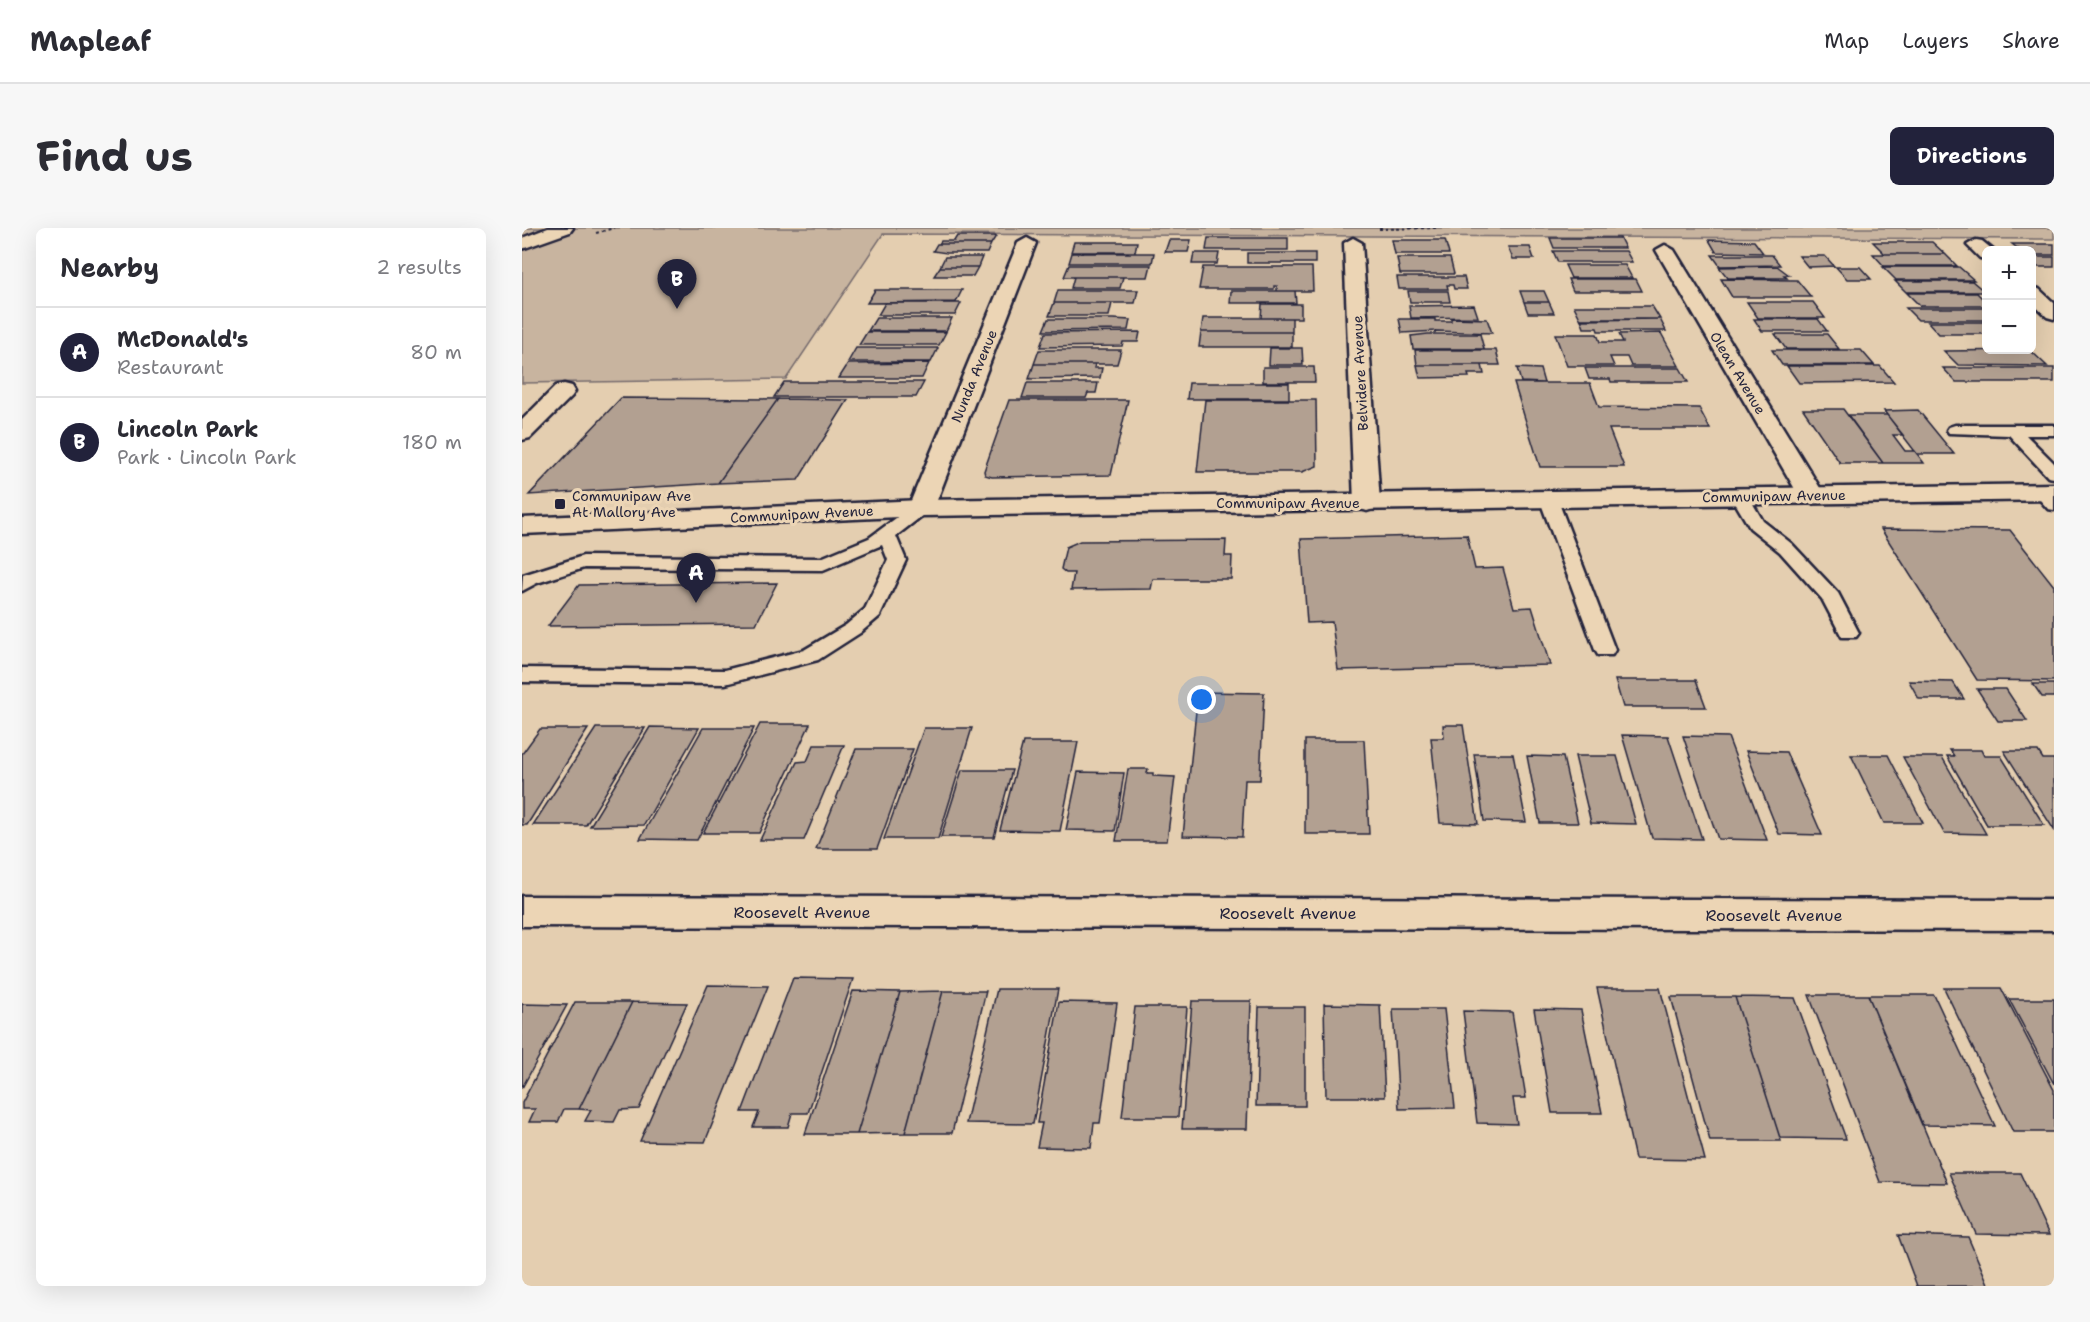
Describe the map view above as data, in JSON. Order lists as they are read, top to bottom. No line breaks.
{"streets":{"street":["Belvidere Avenue","Olean Avenue","Nunda Avenue","Communipaw Avenue","Roosevelt Avenue"]},"crossings":[["Belvidere Avenue","Communipaw Avenue"],["Olean Avenue","Communipaw Avenue"],["Nunda Avenue","Communipaw Avenue"]],"places":{"transit":["Communipaw Ave At Mallory Ave"]},"page":{"header":"Mapleaf","nav":["Map","Layers","Share"],"buttons":"Directions","title":"Find us","heading":["Nearby","2 results"],"map_buttons":["+","−"],"pins":["B","A"],"list":[{"mark":"A","name":"McDonald's","note":"Restaurant","value":"80 m"},{"mark":"B","name":"Lincoln Park","note":"Park · Lincoln Park","value":"180 m"}]}}
